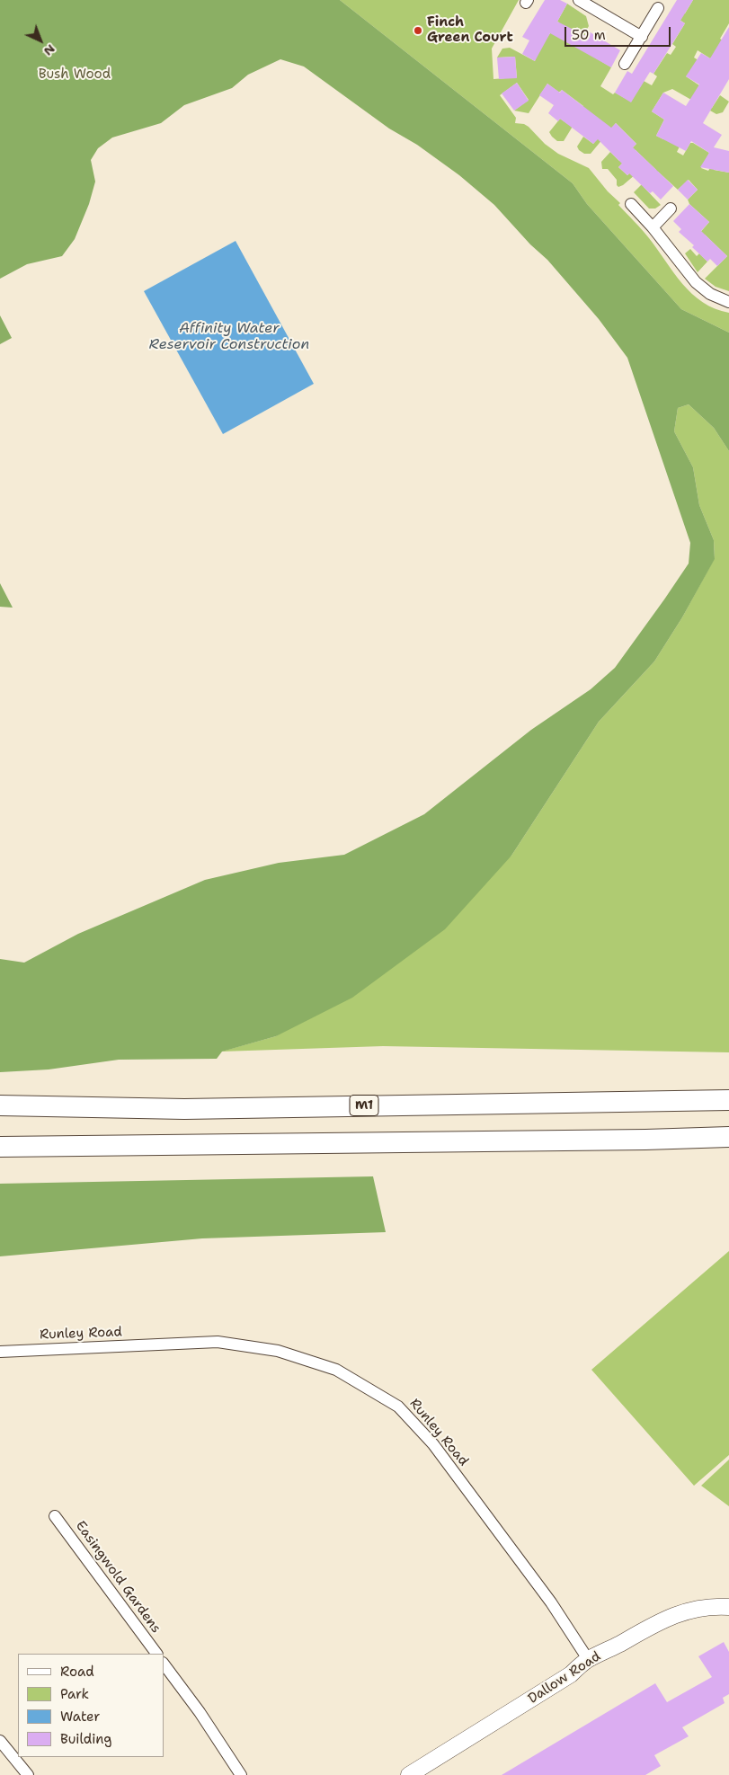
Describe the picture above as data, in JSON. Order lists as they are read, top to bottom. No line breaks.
{"streets":{"highway":["M1"],"street":["Runley Road","Easingwold Gardens","Dallow Road"]},"crossings":[["Runley Road","Dallow Road"]],"water":["Affinity Water Reservoir Construction"],"parks":["Bush Wood"],"places":["Finch Green Court"],"legend":["Road","Park","Water","Building"],"scale_bar":"50 m","north":"bottom right"}
